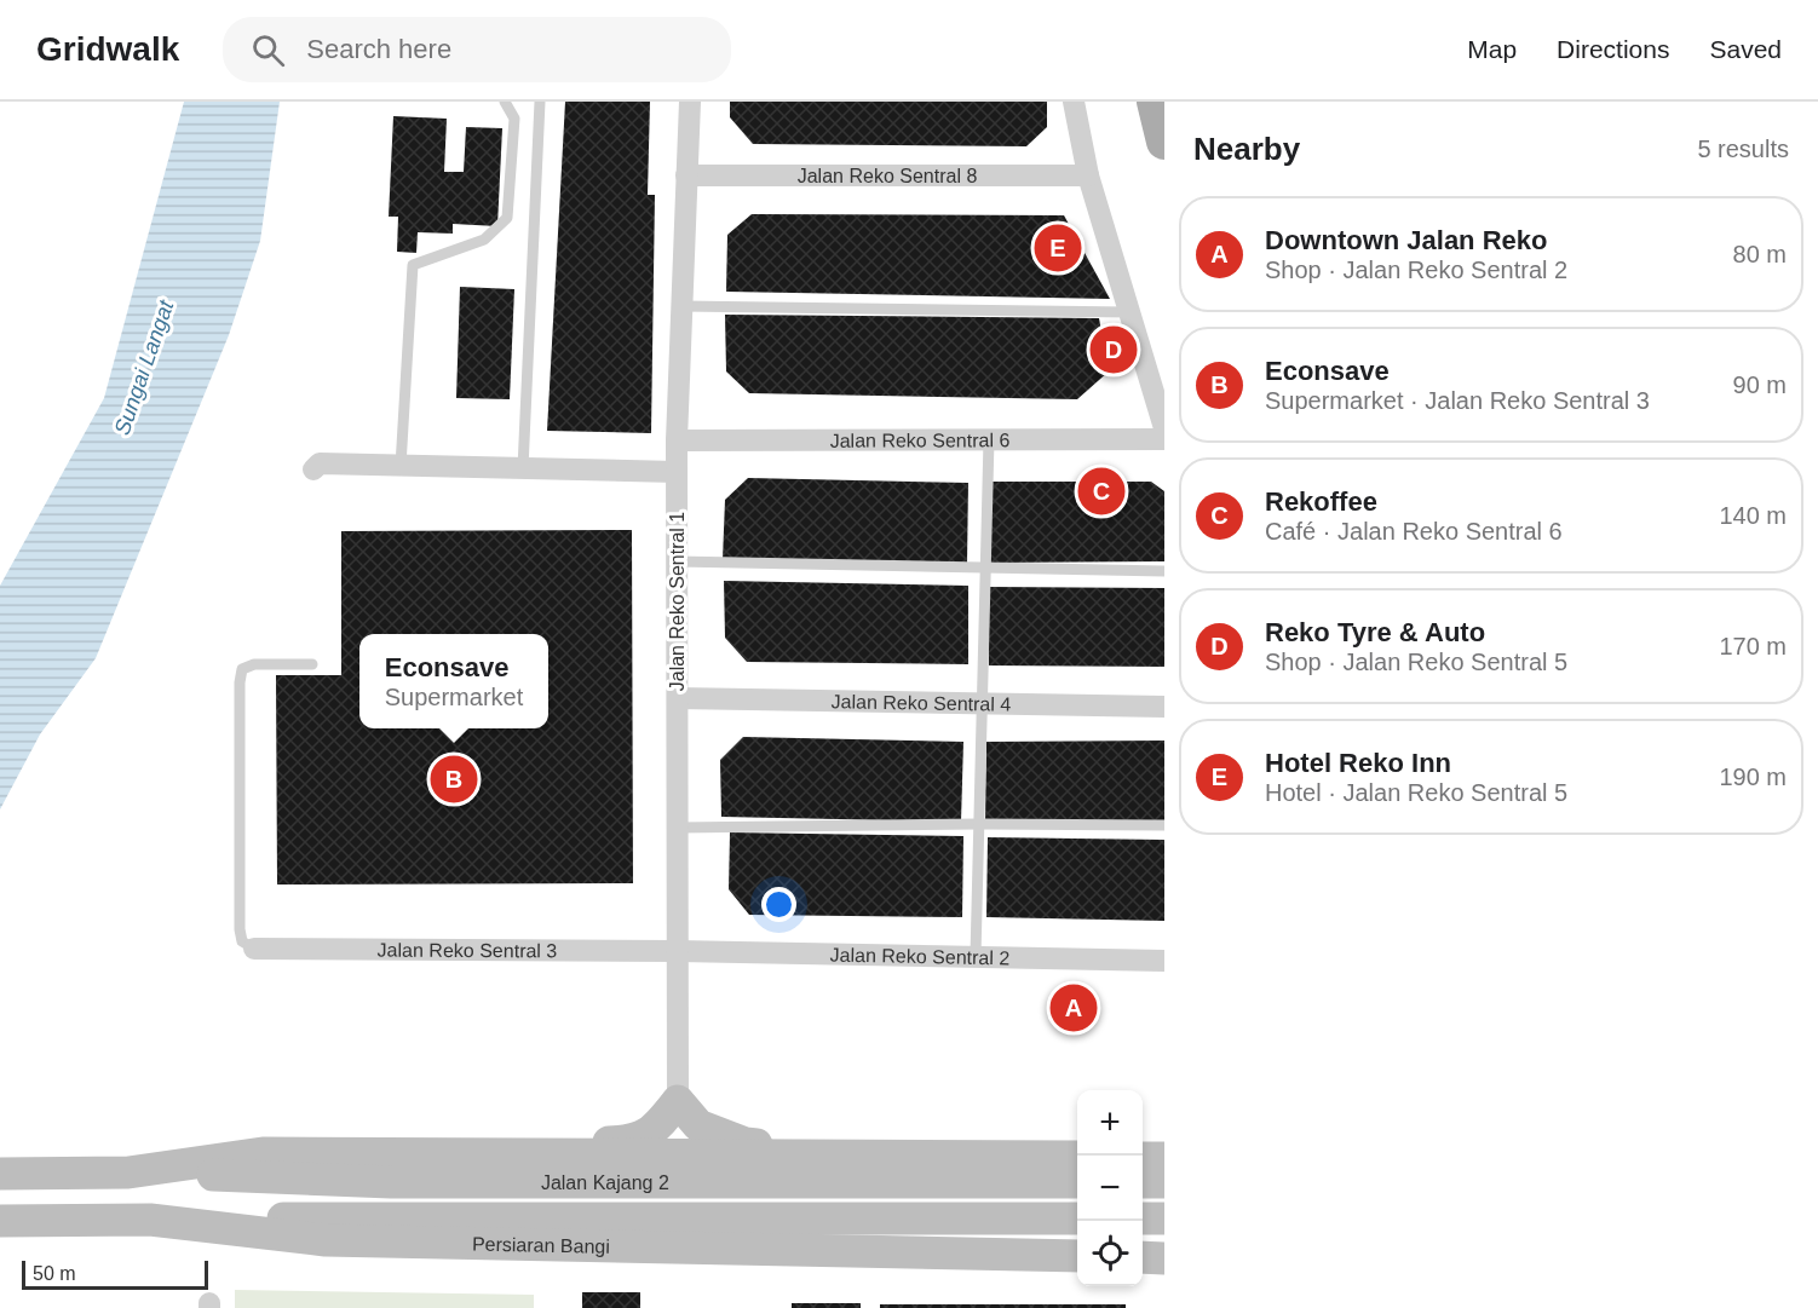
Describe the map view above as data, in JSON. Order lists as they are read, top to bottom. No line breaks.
{"streets":{"main road":["Jalan Kajang 2","Persiaran Bangi"],"street":["Jalan Reko Sentral 8","Jalan Reko Sentral 6","Jalan Reko Sentral 1","Jalan Reko Sentral 4","Jalan Reko Sentral 3","Jalan Reko Sentral 2"]},"crossings":[["Jalan Reko Sentral 8","Jalan Reko Sentral 1"],["Jalan Reko Sentral 6","Jalan Reko Sentral 1"],["Jalan Reko Sentral 1","Jalan Reko Sentral 4"],["Jalan Reko Sentral 1","Jalan Reko Sentral 3"],["Jalan Reko Sentral 1","Jalan Reko Sentral 2"],["Jalan Reko Sentral 3","Jalan Reko Sentral 2"],["Jalan Kajang 2","Persiaran Bangi"]],"water":["Sungai Langat"],"scale_bar":"50 m","page":{"header":"Gridwalk","search":"Search here","nav":["Map","Directions","Saved"],"heading":["Nearby","5 results"],"list":[{"mark":"A","name":"Downtown Jalan Reko","note":"Shop · Jalan Reko Sentral 2","value":"80 m"},{"mark":"B","name":"Econsave","note":"Supermarket · Jalan Reko Sentral 3","value":"90 m"},{"mark":"C","name":"Rekoffee","note":"Café · Jalan Reko Sentral 6","value":"140 m"},{"mark":"D","name":"Reko Tyre & Auto","note":"Shop · Jalan Reko Sentral 5","value":"170 m"},{"mark":"E","name":"Hotel Reko Inn","note":"Hotel · Jalan Reko Sentral 5","value":"190 m"}],"pins":["E","D","C","B","A"],"popup":["Econsave","Supermarket"],"map_buttons":["+","−"],"scale":"50 m"}}
